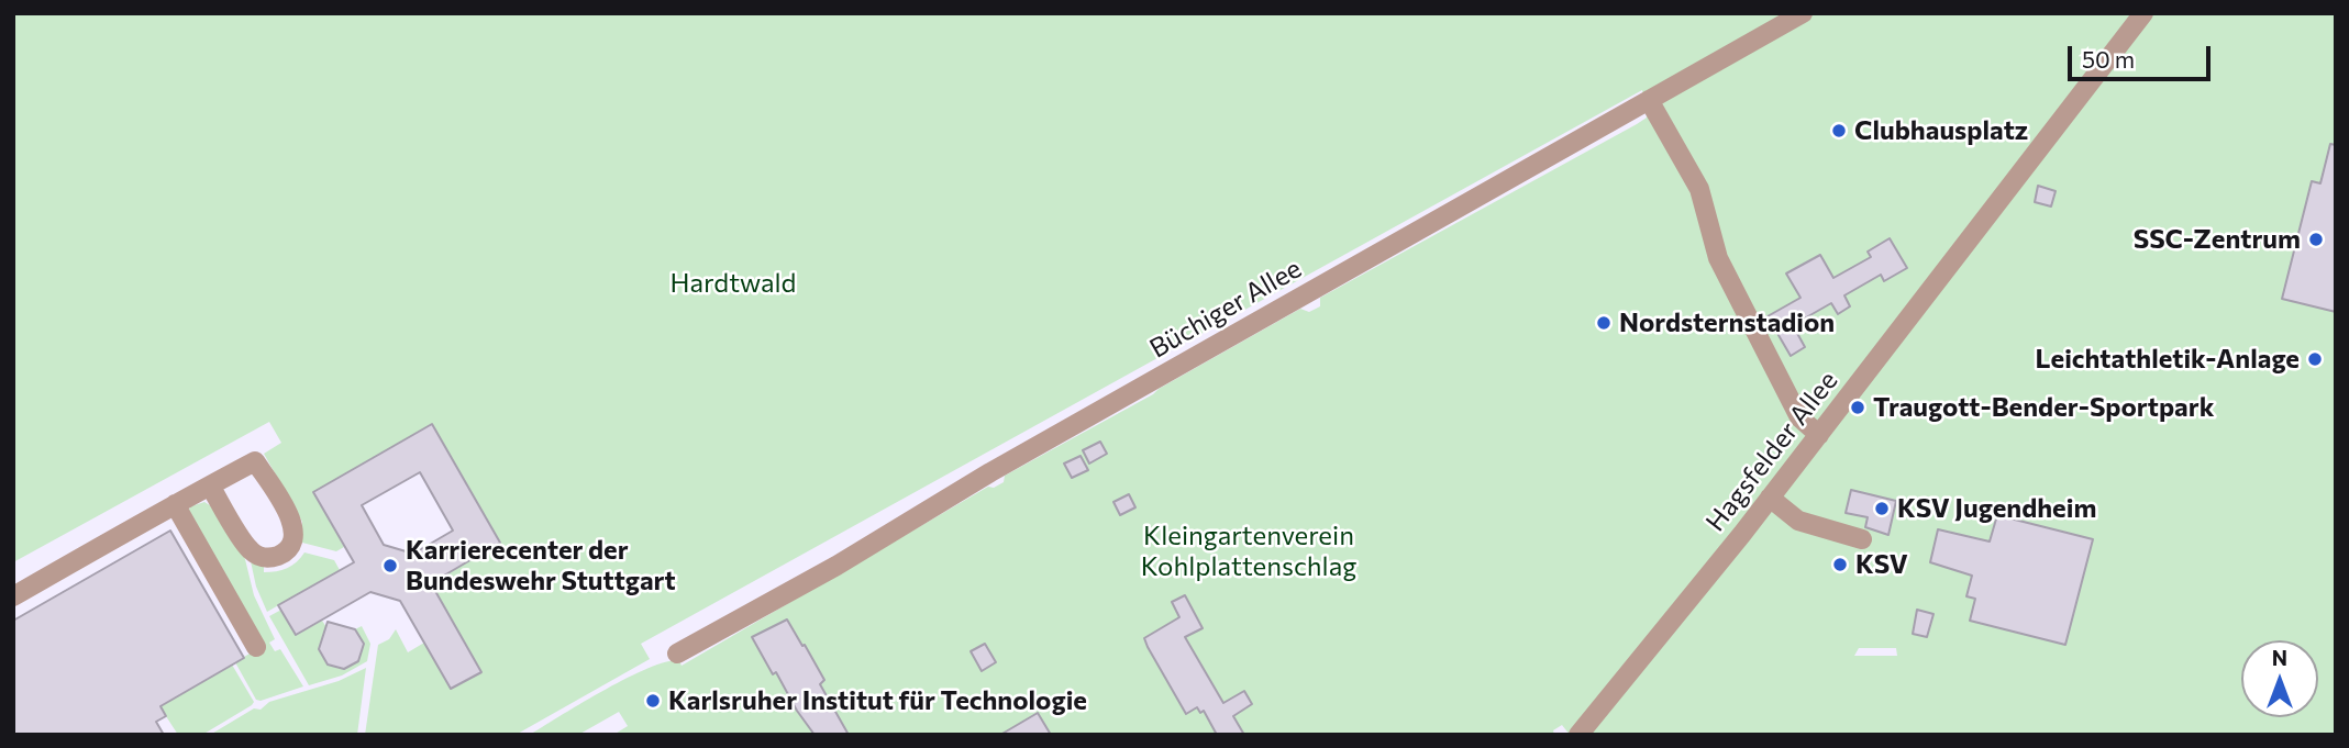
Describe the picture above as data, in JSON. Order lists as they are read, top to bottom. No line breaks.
{"streets":{"lane":["Büchiger Allee","Hagsfelder Allee"]},"parks":["Hardtwald","Kleingartenverein Kohlplattenschlag"],"places":["Clubhausplatz","SSC-Zentrum","Nordsternstadion","Leichtathletik-Anlage","Traugott-Bender-Sportpark","KSV Jugendheim","KSV","Karrierecenter der Bundeswehr Stuttgart","Karlsruher Institut für Technologie"],"scale_bar":"50 m","north":"top"}
